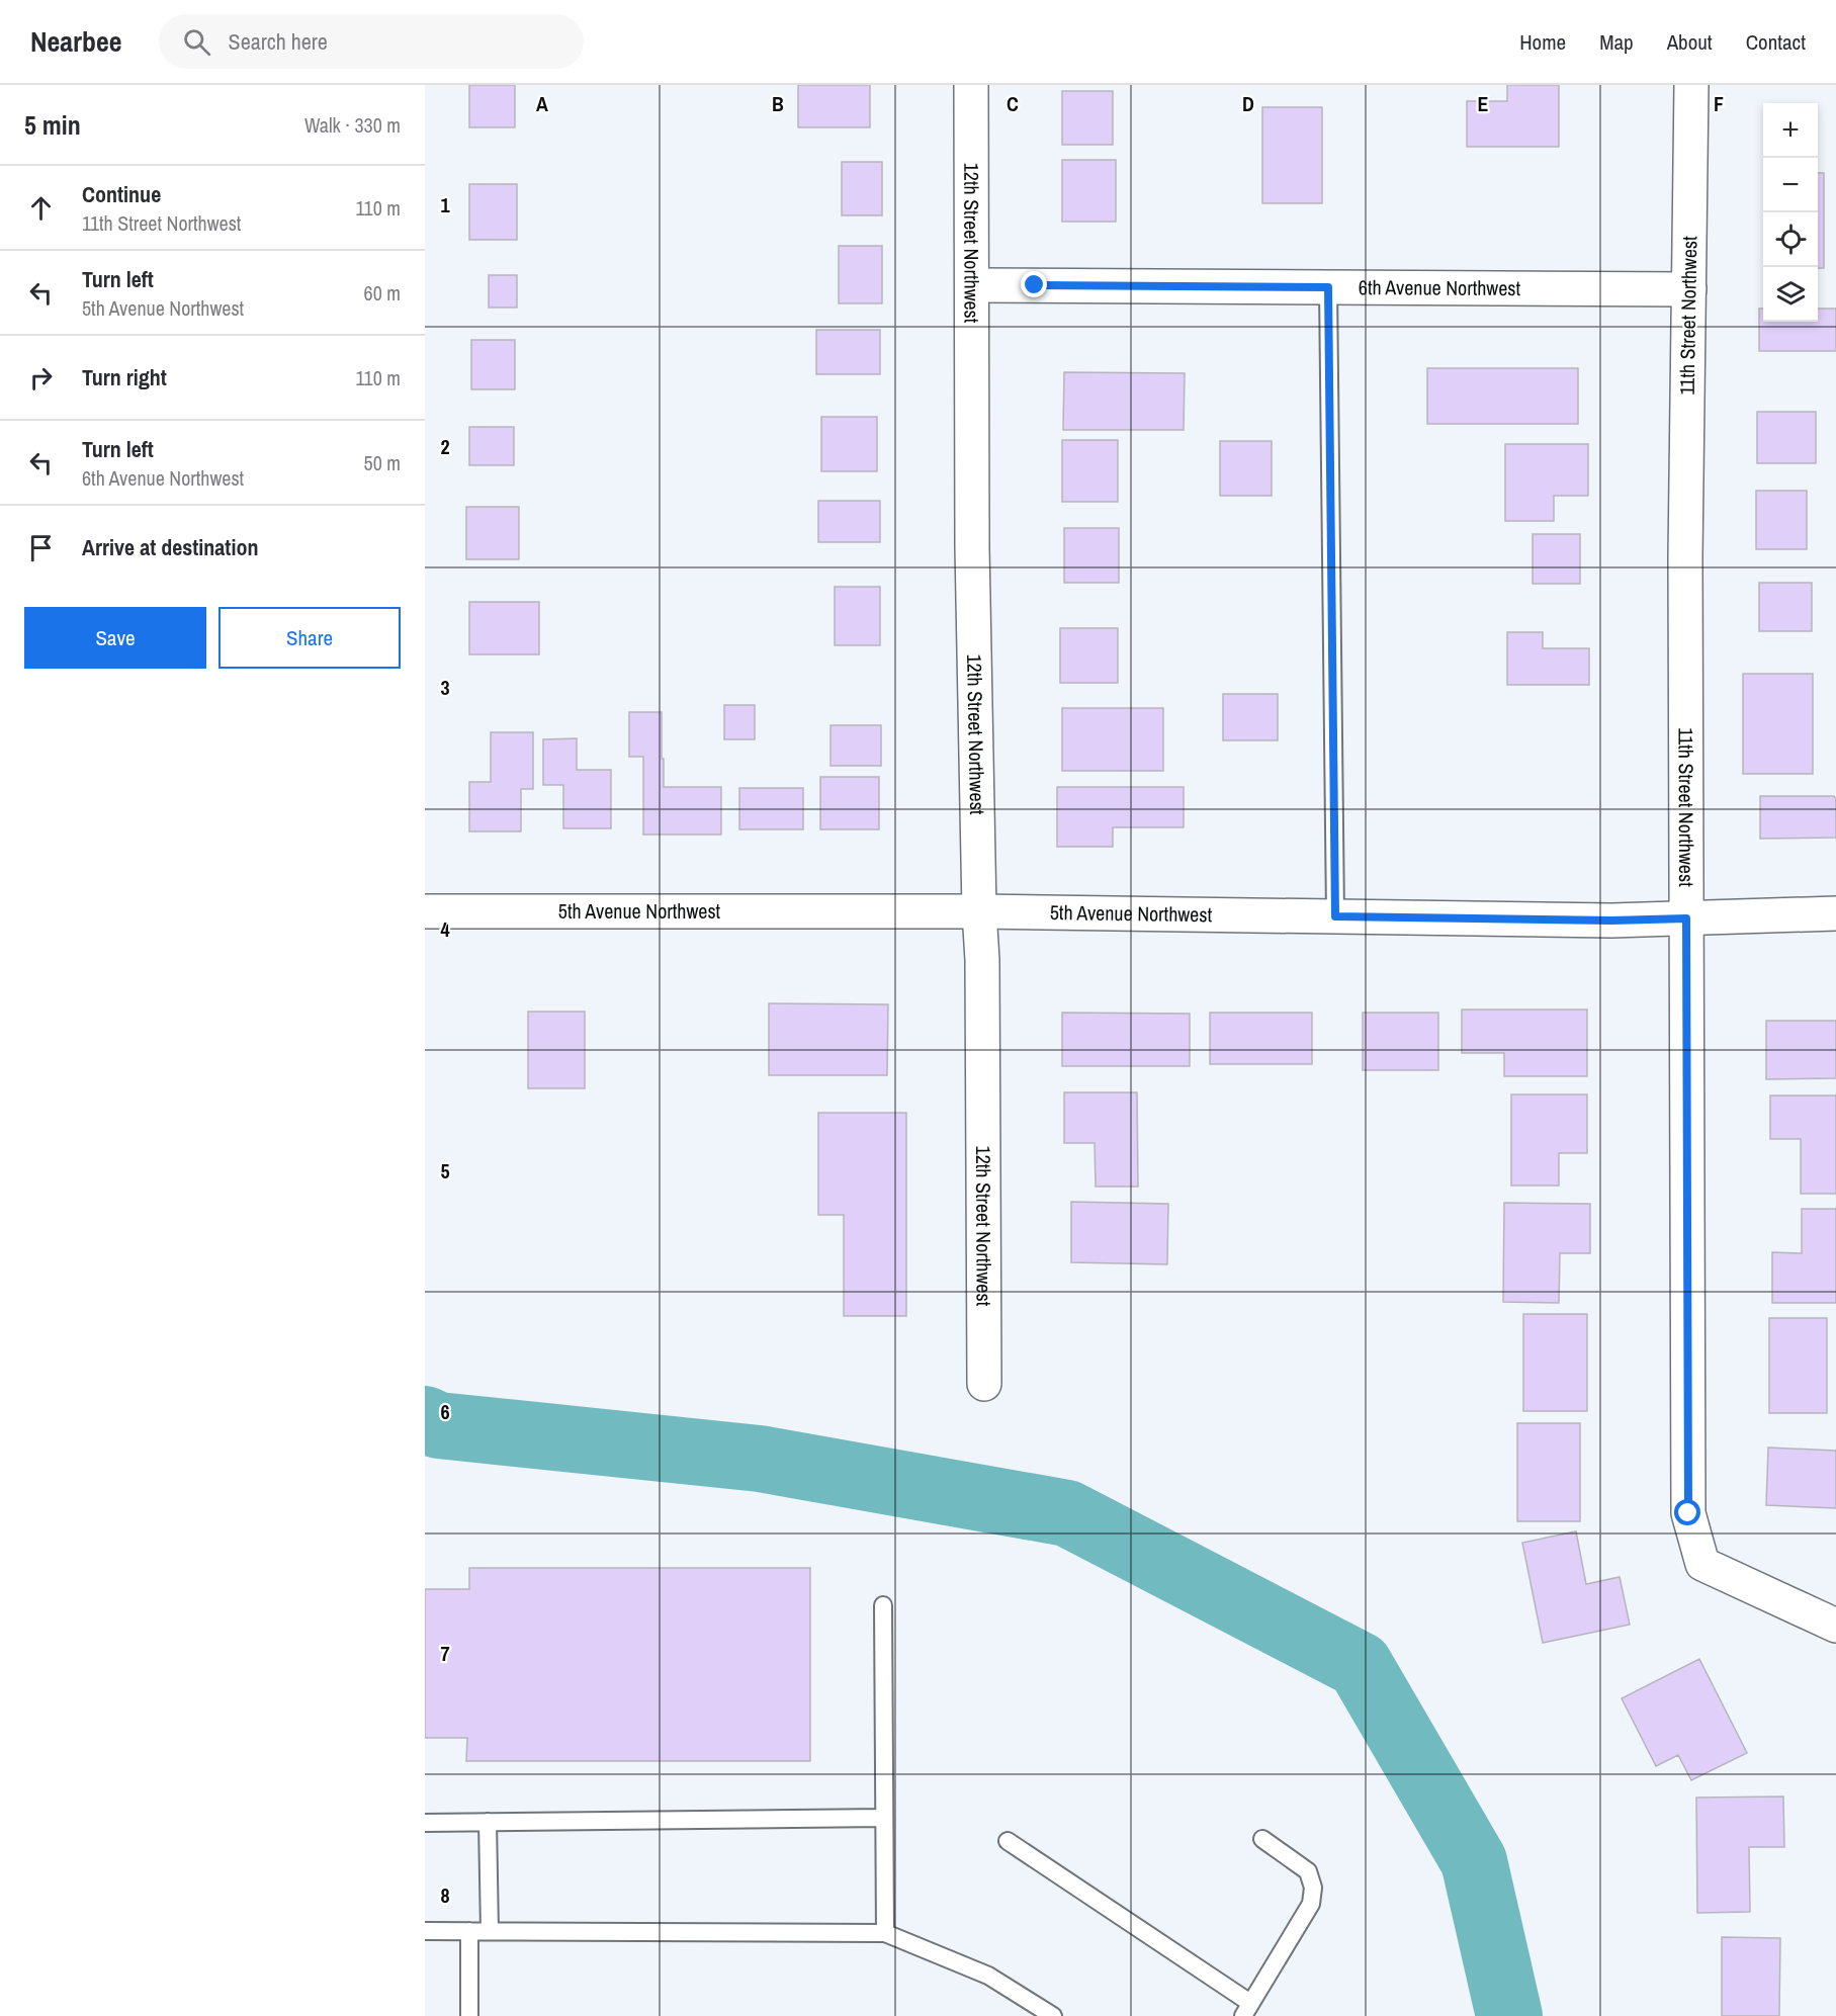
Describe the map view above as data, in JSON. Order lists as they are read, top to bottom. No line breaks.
{"streets":{"street":["12th Street Northwest","6th Avenue Northwest","11th Street Northwest","5th Avenue Northwest"]},"crossings":[["12th Street Northwest","6th Avenue Northwest"],["12th Street Northwest","5th Avenue Northwest"],["6th Avenue Northwest","11th Street Northwest"],["11th Street Northwest","5th Avenue Northwest"]],"page":{"header":"Nearbee","search":"Search here","nav":["Home","Map","About","Contact"],"heading":["5 min","Walk · 330 m"],"map_buttons":["+","−"],"list":[["Continue","11th Street Northwest","110 m"],["Turn left","5th Avenue Northwest","60 m"],["Turn right","110 m"],["Turn left","6th Avenue Northwest","50 m"],"Arrive at destination"],"buttons":["Save","Share"]},"grid":{"columns":["A","B","C","D","E","F"],"rows":["1","2","3","4","5","6","7","8"]}}
